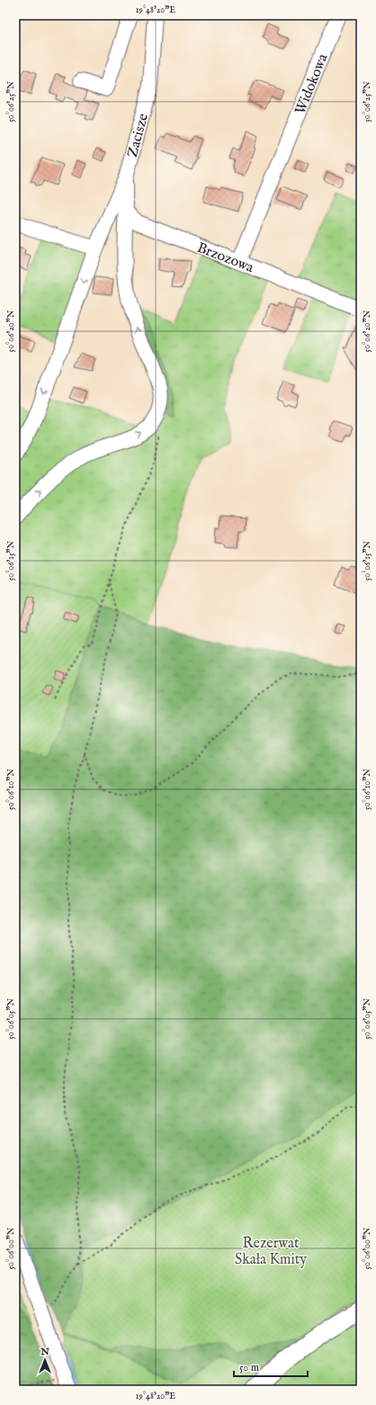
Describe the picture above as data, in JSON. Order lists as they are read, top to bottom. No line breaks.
{"streets":{"street":["Widokowa","Zacisze","Brzozowa"]},"crossings":[["Widokowa","Brzozowa"]],"one_way":["Zacisze"],"parks":["Rezerwat Skała Kmity"],"scale_bar":"50 m","north":"top","coordinates":["19°48'20\"E","50°06'25\"N","50°06'20\"N","50°06'15\"N","50°06'10\"N","50°06'05\"N","50°06'00\"N"]}
